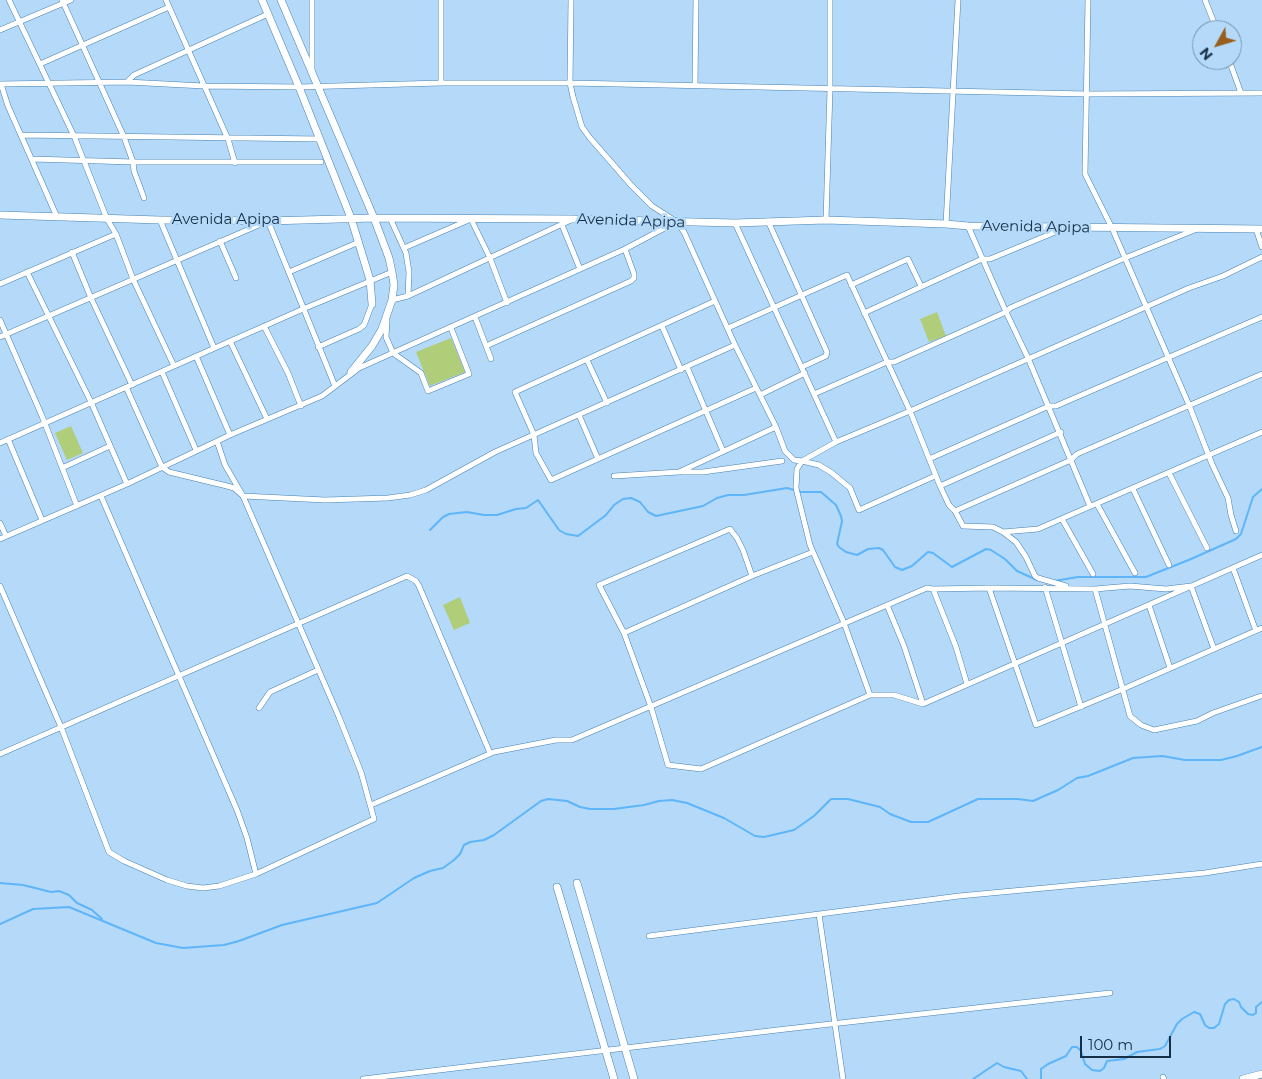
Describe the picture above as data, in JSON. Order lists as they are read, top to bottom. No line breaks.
{"streets":{"street":["Avenida Apipa"]},"scale_bar":"100 m","north":"bottom left"}
